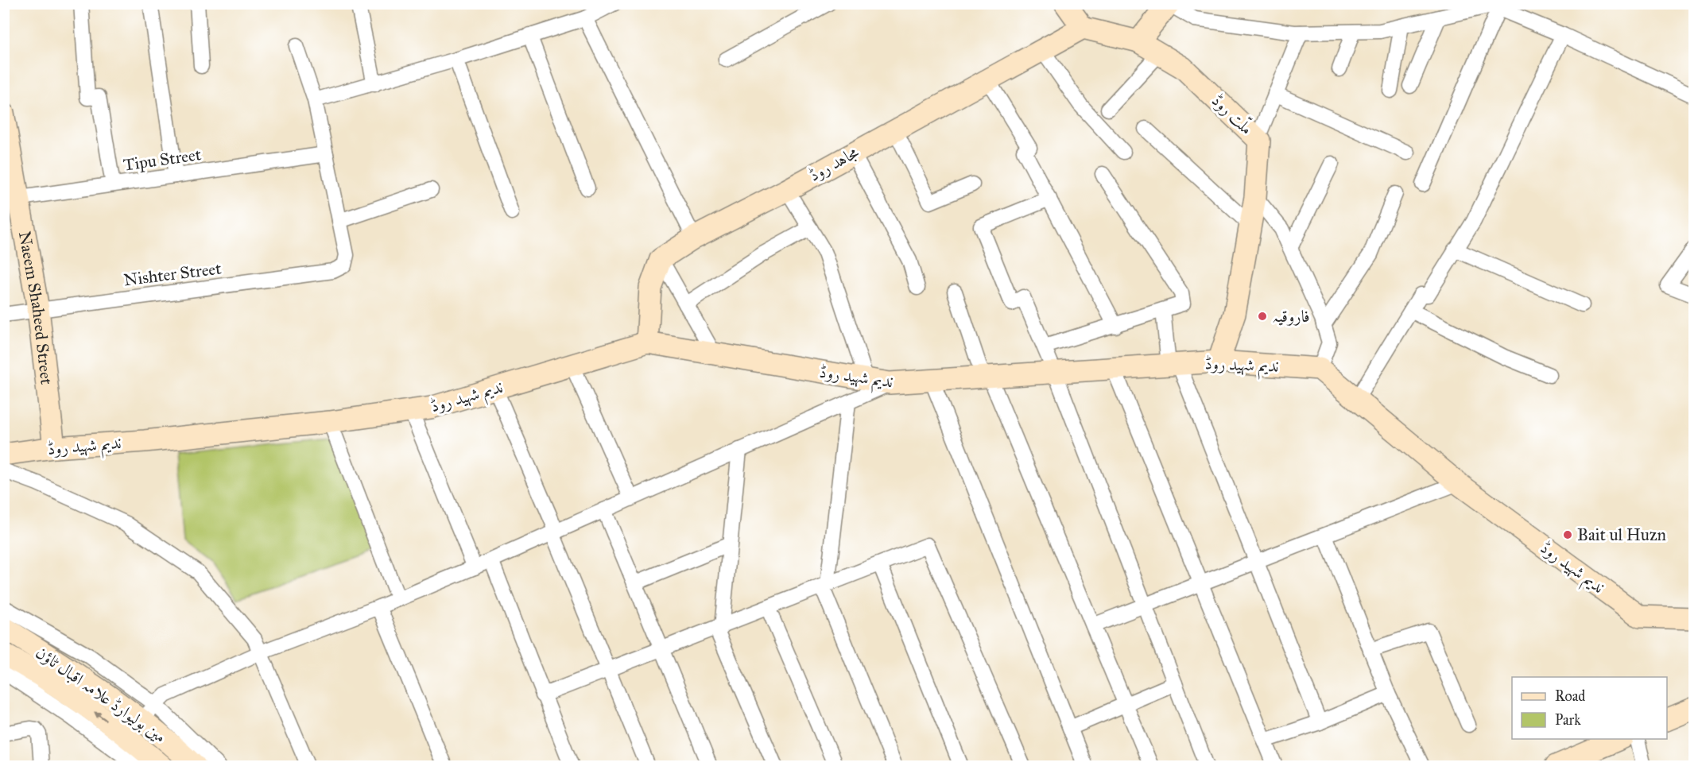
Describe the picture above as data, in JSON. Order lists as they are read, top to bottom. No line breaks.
{"streets":{"street":["ملّت روڈ","Tipu Street","مجاہد روڈ","Nishter Street","Naeem Shaheed Street","ندیم شہید روڈ","مین بولیوارڈ علامہ اقبال ٹاؤن"]},"crossings":[["ملّت روڈ","مجاہد روڈ"],["ملّت روڈ","ندیم شہید روڈ"],["Tipu Street","Naeem Shaheed Street"],["Nishter Street","Naeem Shaheed Street"],["Naeem Shaheed Street","ندیم شہید روڈ"]],"places":["فاروقیہ","Bait ul Huzn"],"legend":["Road","Park"]}
